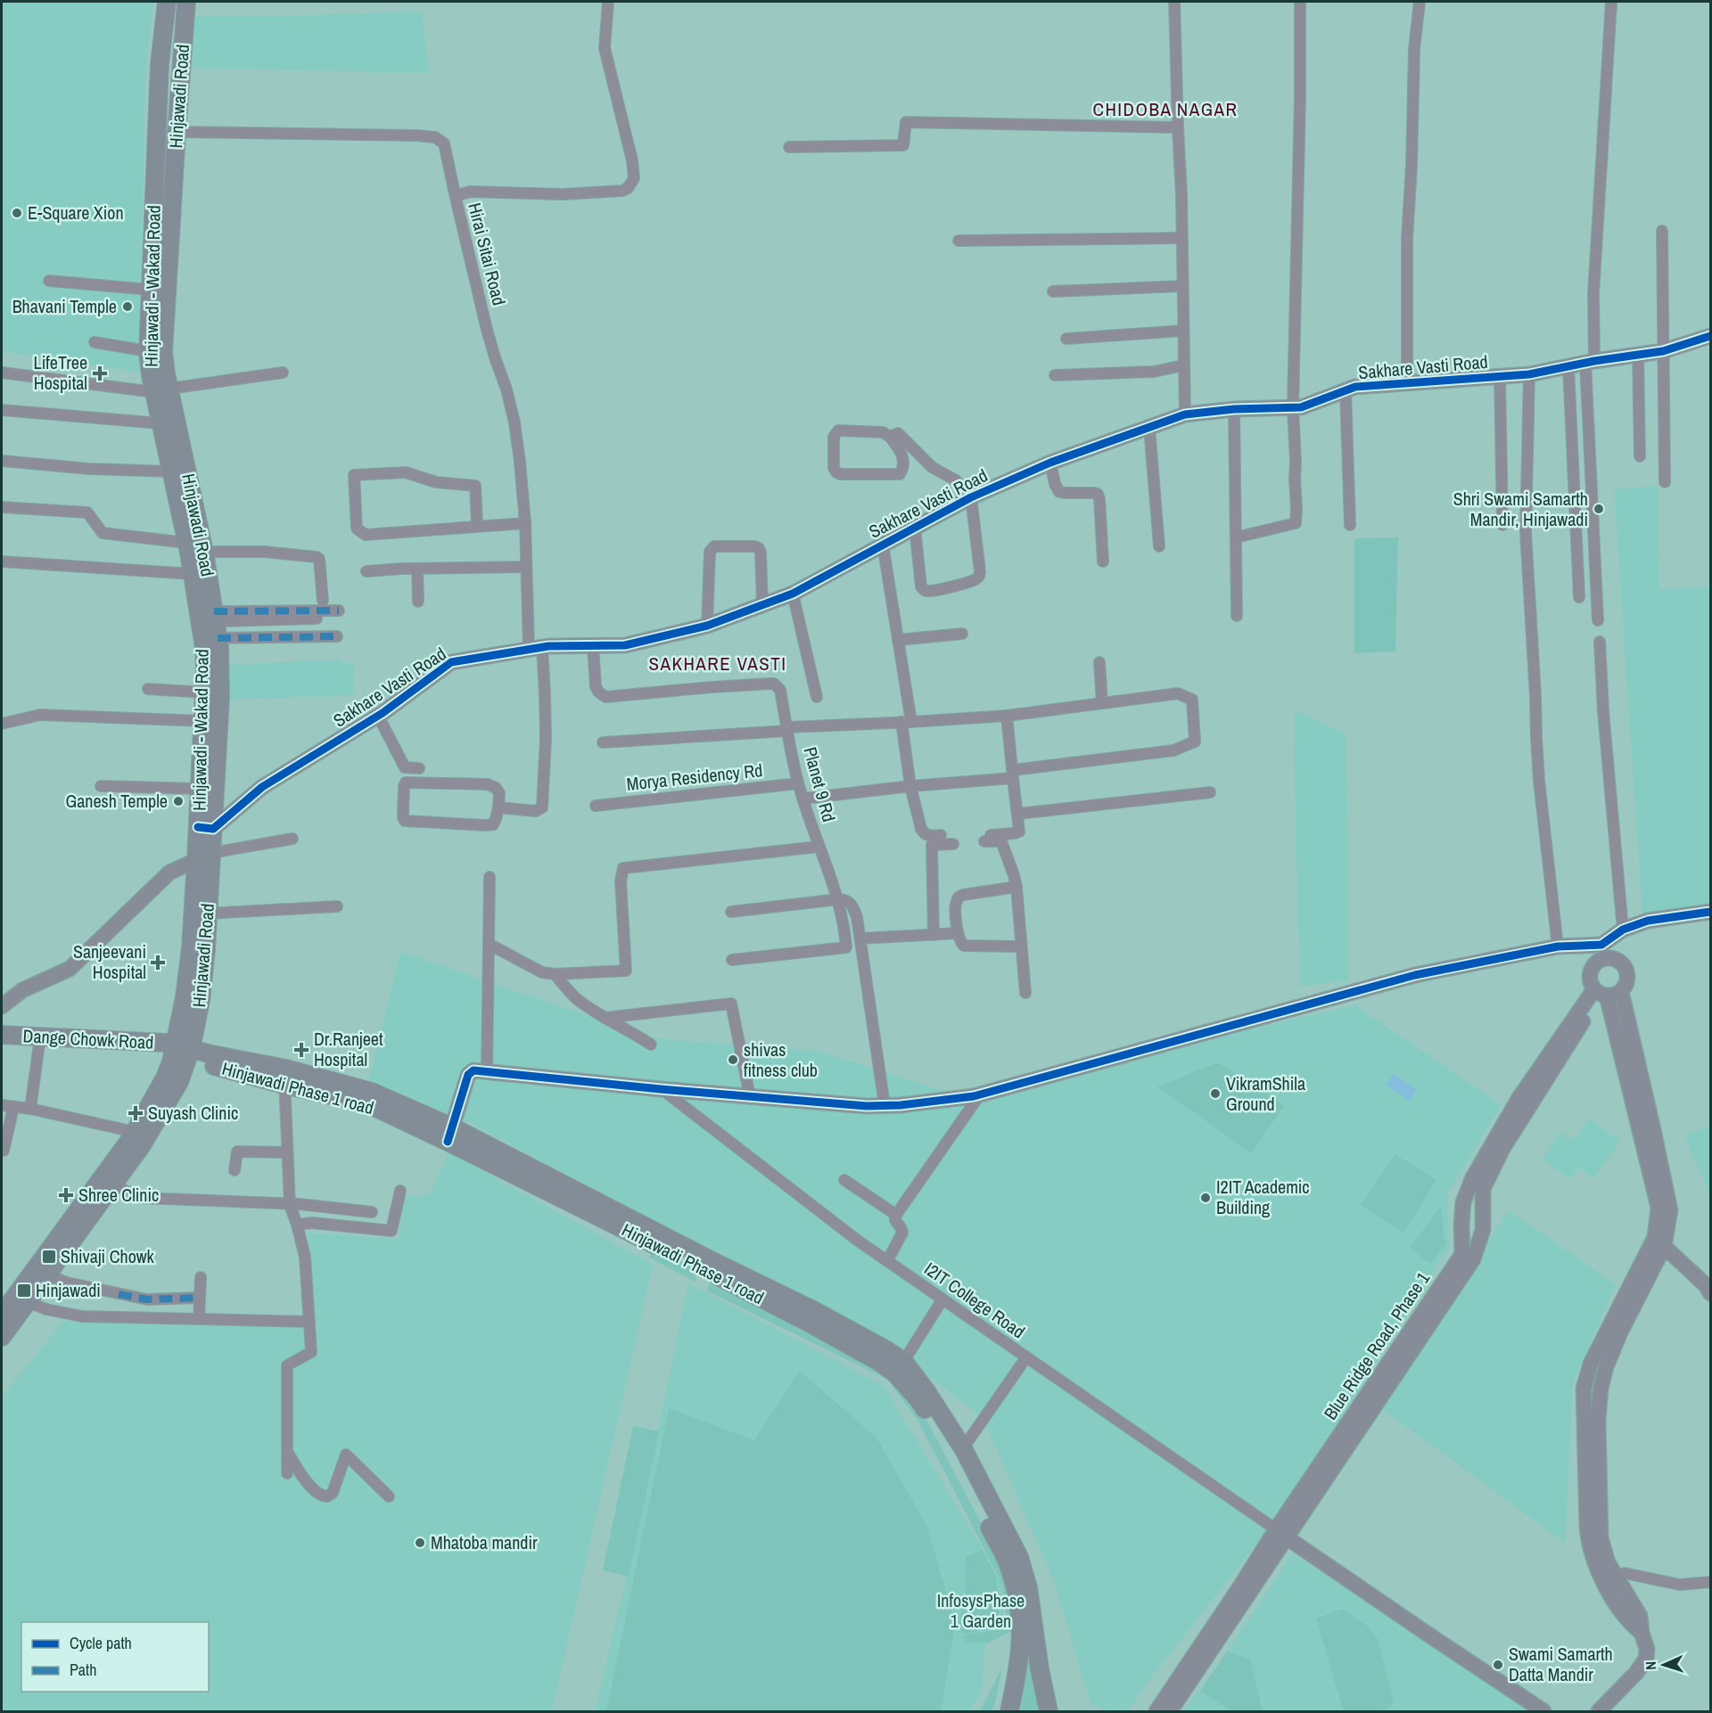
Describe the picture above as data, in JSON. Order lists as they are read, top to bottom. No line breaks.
{"streets":{"main road":["Hinjawadi Road","Hinjawadi - Wakad Road","Dange Chowk Road","Hinjawadi Phase 1 road"],"street":["Hirai Sitai Road","Sakhare Vasti Road","Morya Residency Rd","Planet 9 Rd","I2IT College Road","Blue Ridge Road, Phase 1"]},"crossings":[["Hinjawadi Road","Hinjawadi - Wakad Road"],["Hinjawadi Road","Sakhare Vasti Road"],["Hinjawadi Road","Dange Chowk Road"],["Hinjawadi Road","Hinjawadi Phase 1 road"],["Hirai Sitai Road","Sakhare Vasti Road"],["Hinjawadi - Wakad Road","Sakhare Vasti Road"],["Hinjawadi - Wakad Road","Dange Chowk Road"],["Hinjawadi - Wakad Road","Hinjawadi Phase 1 road"],["Sakhare Vasti Road","Planet 9 Rd"],["Morya Residency Rd","Planet 9 Rd"],["Dange Chowk Road","Hinjawadi Phase 1 road"],["I2IT College Road","Blue Ridge Road, Phase 1"]],"districts":["CHIDOBA NAGAR","SAKHARE VASTI"],"parks":["InfosysPhase 1 Garden"],"places":{"other":["E-Square Xion","Bhavani Temple","Shri Swami Samarth Mandir, Hinjawadi","Ganesh Temple","shivas fitness club","VikramShila Ground","I2IT Academic Building","Mhatoba mandir","Swami Samarth Datta Mandir"],"health":["LifeTree Hospital","Sanjeevani Hospital","Dr.Ranjeet Hospital","Suyash Clinic","Shree Clinic"],"transit":["Shivaji Chowk","Hinjawadi"]},"legend":["Cycle path","Path"],"north":"left"}
